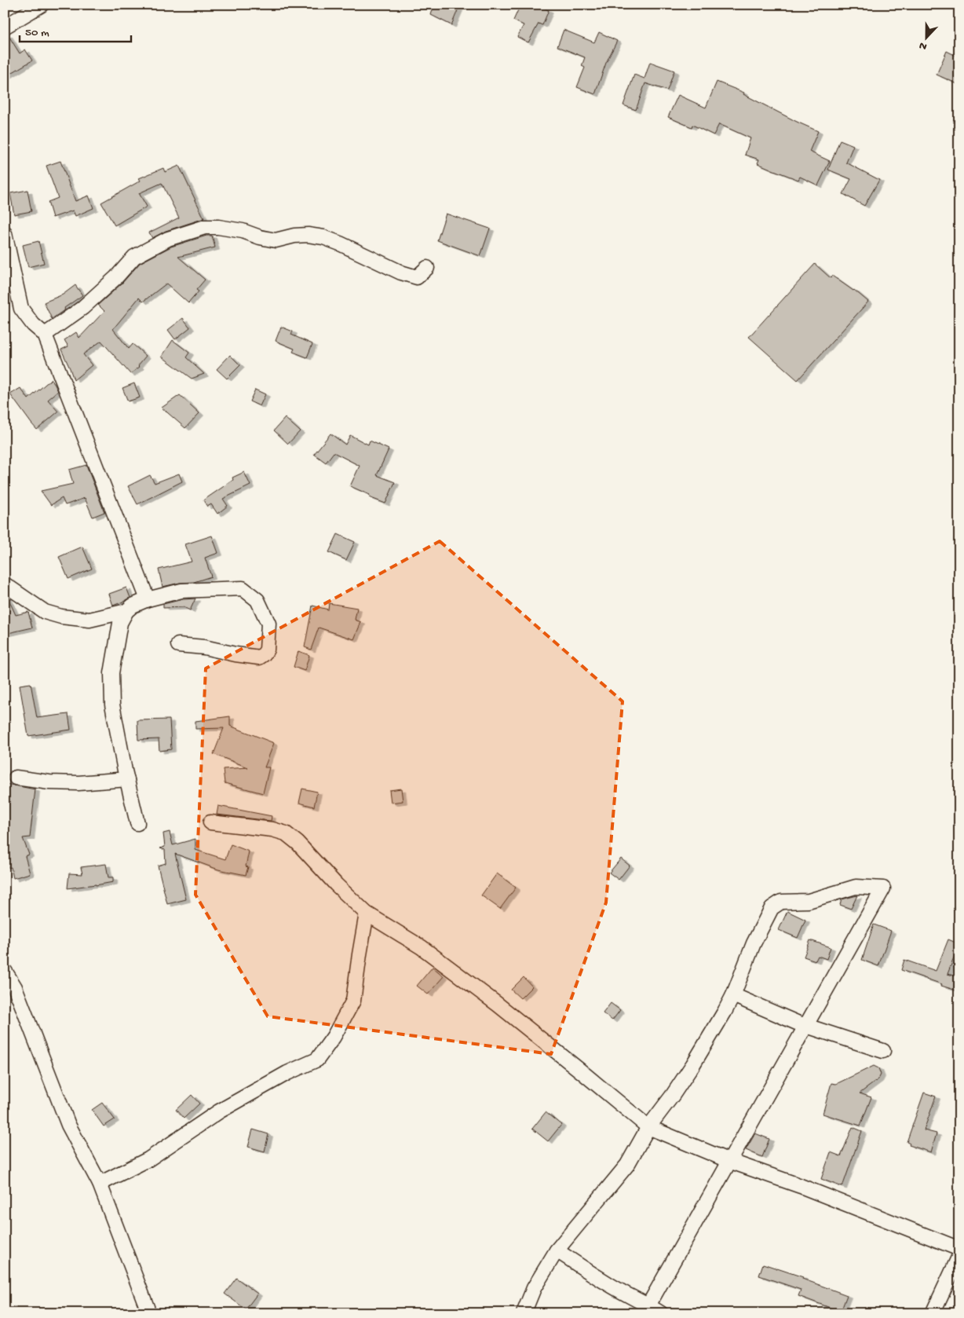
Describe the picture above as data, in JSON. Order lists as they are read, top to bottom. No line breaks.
{"scale_bar":"50 m","north":"bottom"}
